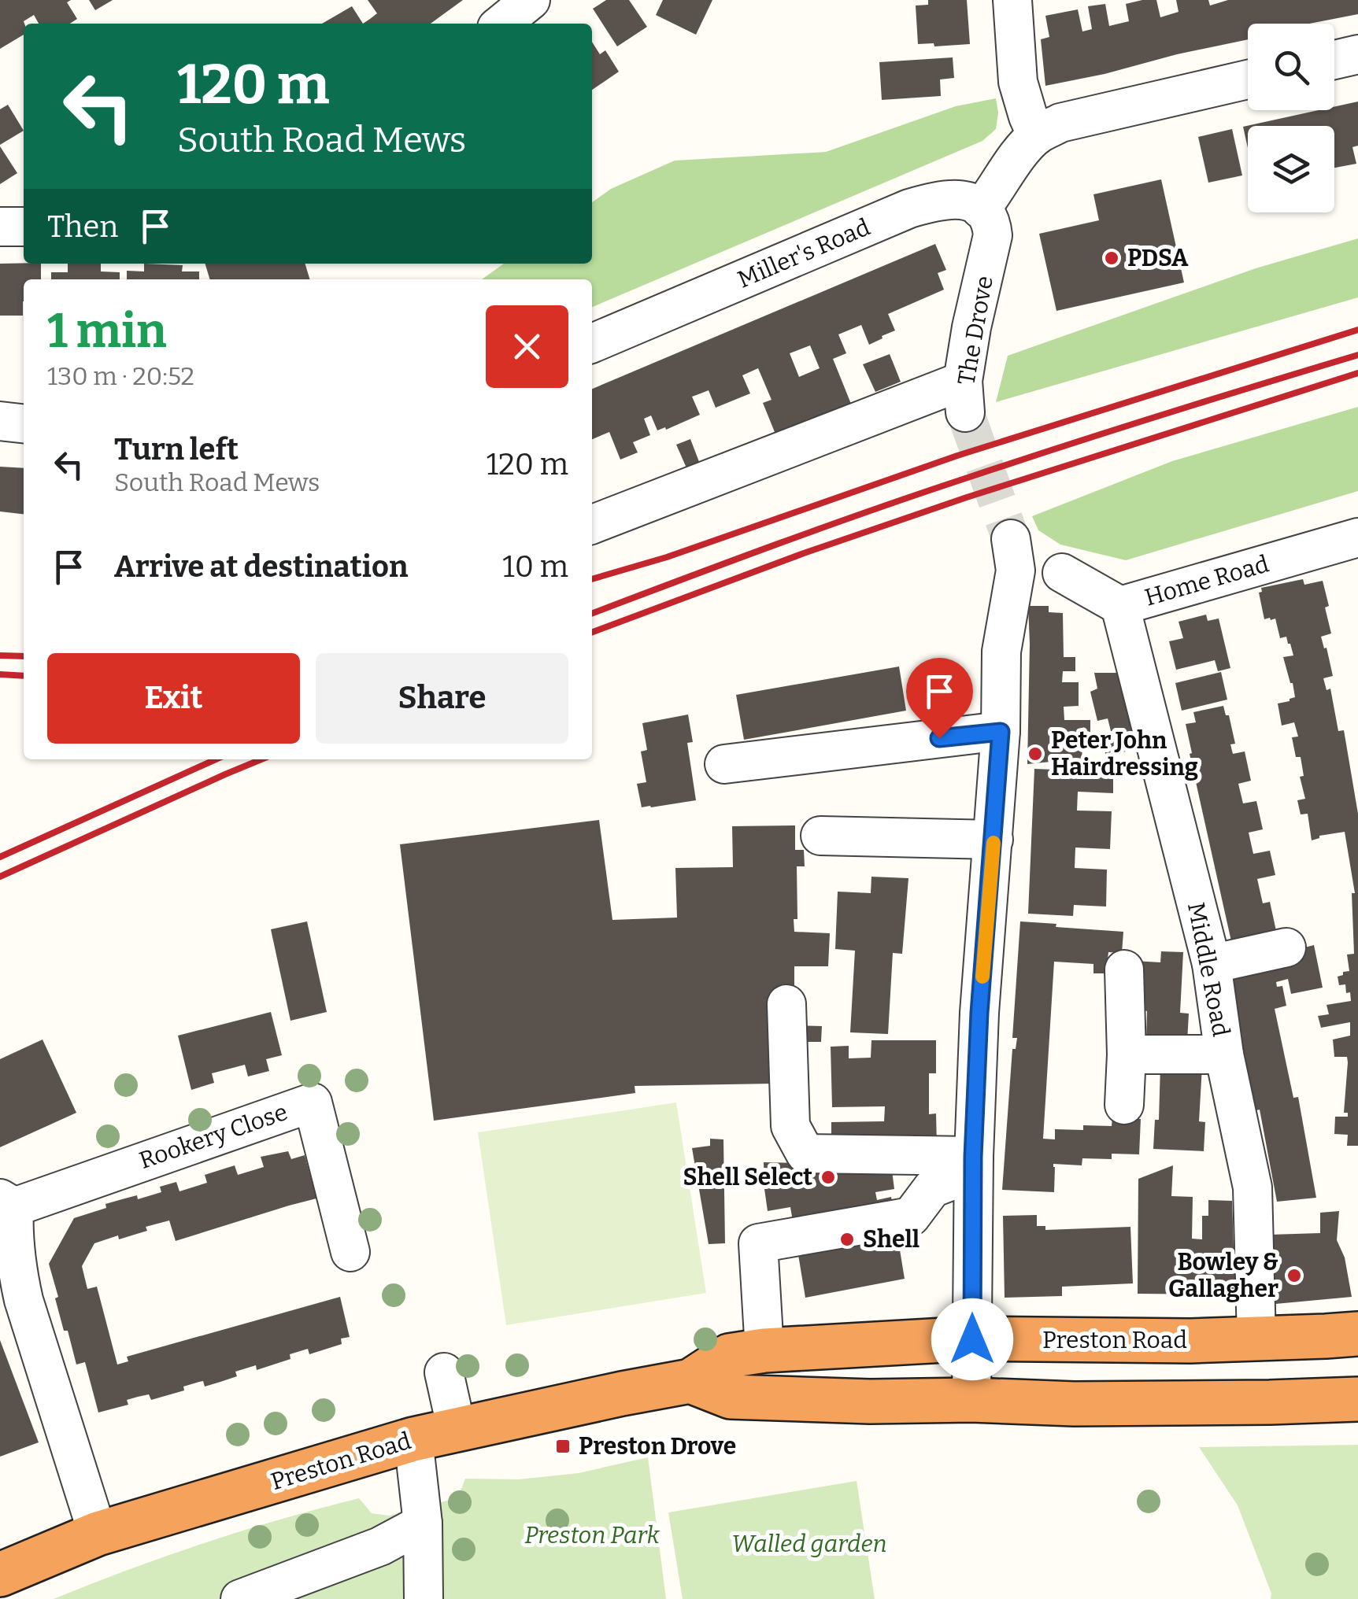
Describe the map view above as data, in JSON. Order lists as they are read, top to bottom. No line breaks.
{"streets":{"highway":["Preston Road"],"street":["Miller's Road","The Drove","Home Road","Middle Road","Rookery Close"]},"crossings":[["Miller's Road","The Drove"],["Home Road","Middle Road"],["Middle Road","Preston Road"],["Rookery Close","Preston Road"]],"parks":["Preston Park","Walled garden"],"places":{"other":["PDSA","Peter John Hairdressing","Shell Select","Shell","Bowley & Gallagher"],"transit":["Preston Drove"]},"page":{"turn":["120 m","South Road Mews"],"then":"Then","heading":["1 min","130 m · 20:52"],"list":[{"name":"Turn left","note":"South Road Mews","value":"120 m"},{"name":"Arrive at destination","value":"10 m"}],"buttons":["Exit","Share"]}}
